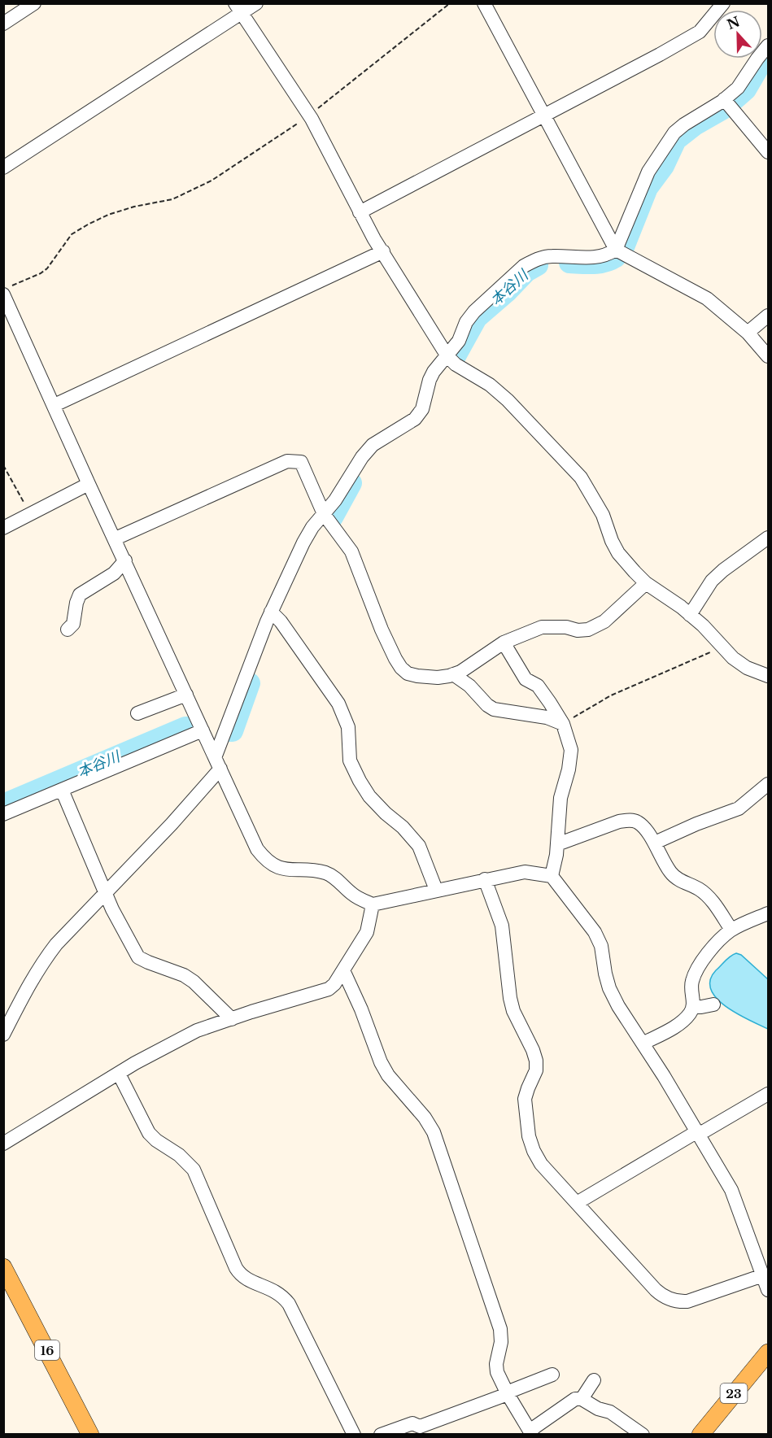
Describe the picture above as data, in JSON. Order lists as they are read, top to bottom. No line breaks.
{"streets":{"main road":["16","23"]},"water":["本谷川"],"north":"top"}
